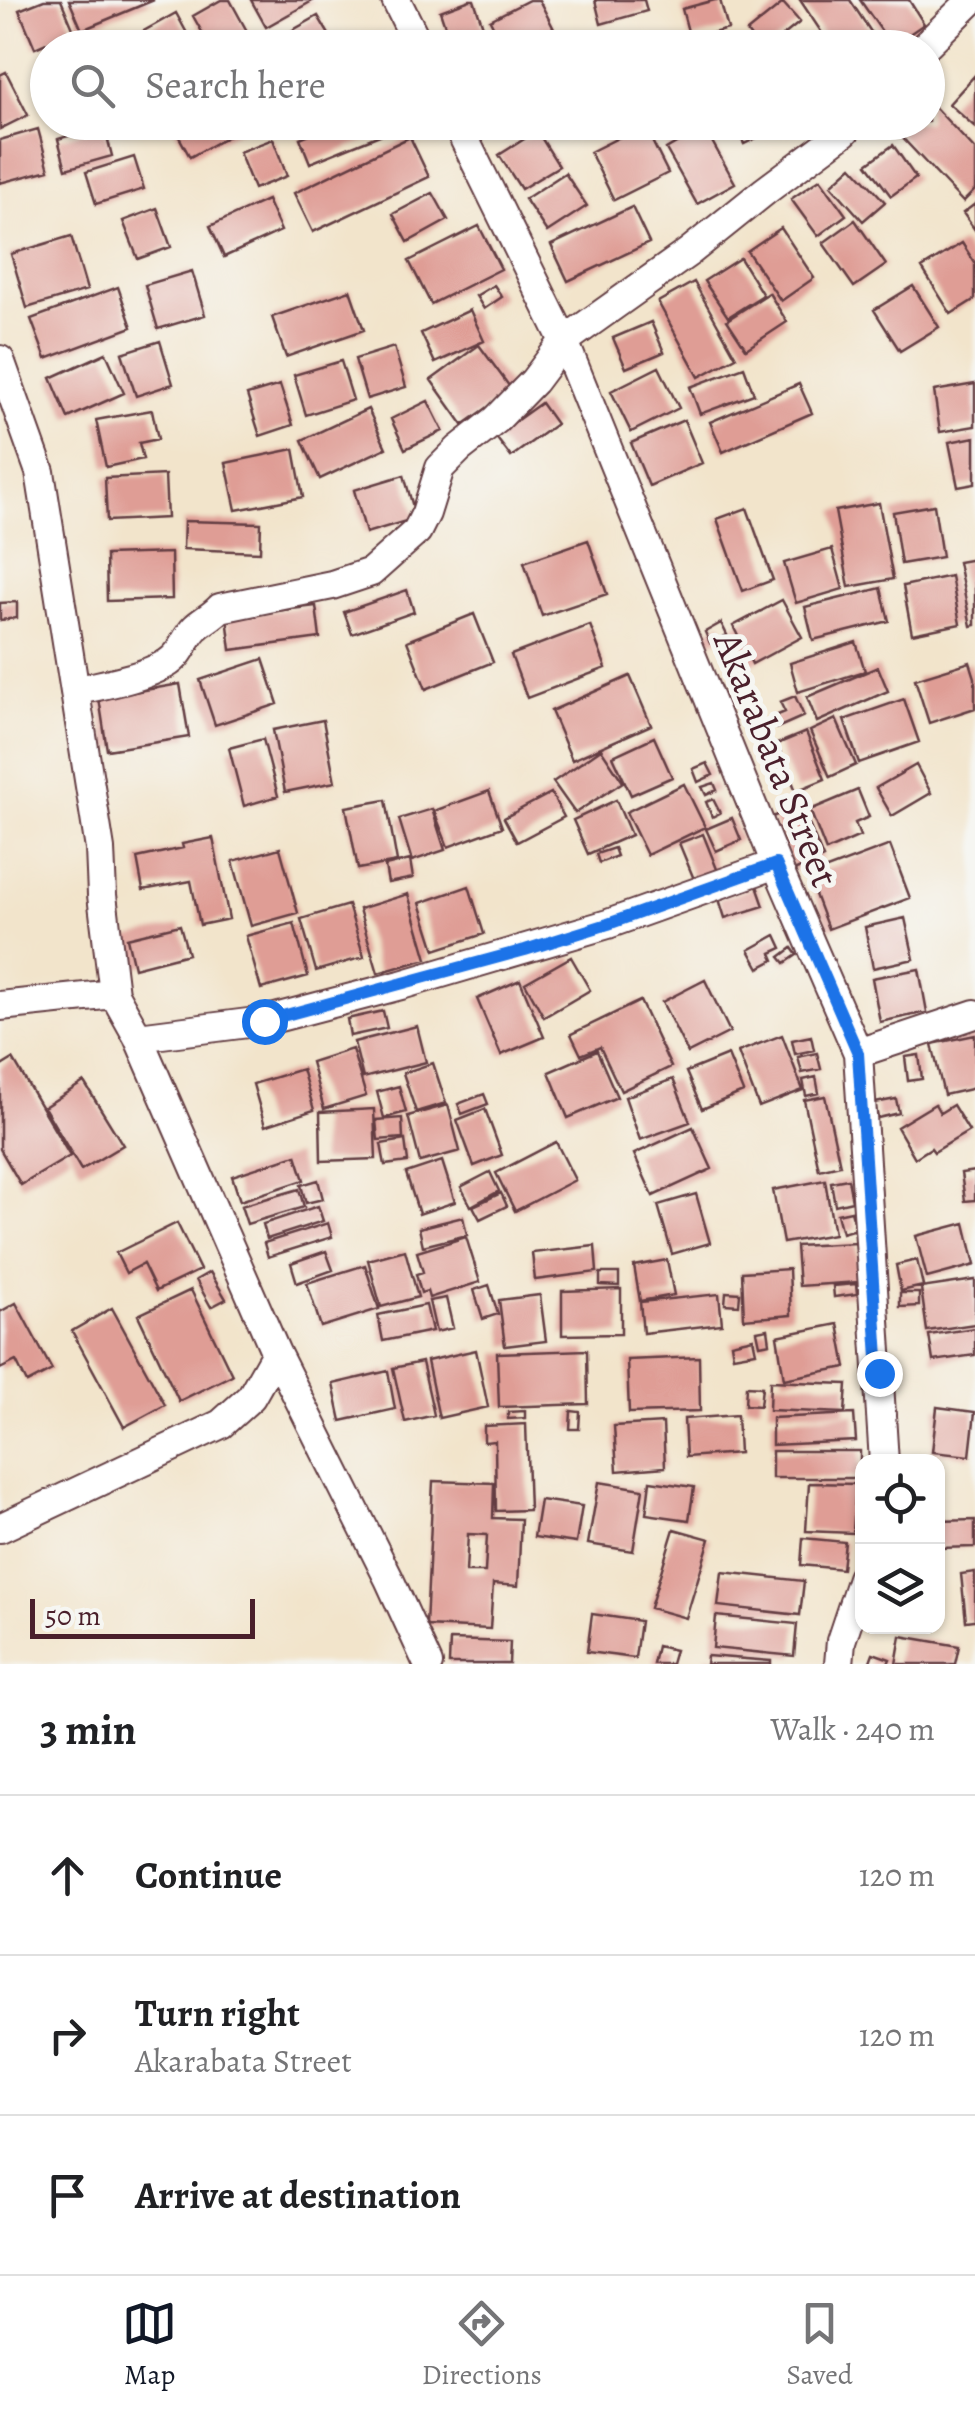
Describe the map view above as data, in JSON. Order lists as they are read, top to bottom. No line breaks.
{"streets":{"street":["Akarabata Street"]},"scale_bar":"50 m","page":{"search":"Search here","scale":"50 m","heading":["3 min","Walk · 240 m"],"list":[["Continue","120 m"],["Turn right","Akarabata Street","120 m"],"Arrive at destination"],"nav":["Map","Directions","Saved"]}}
